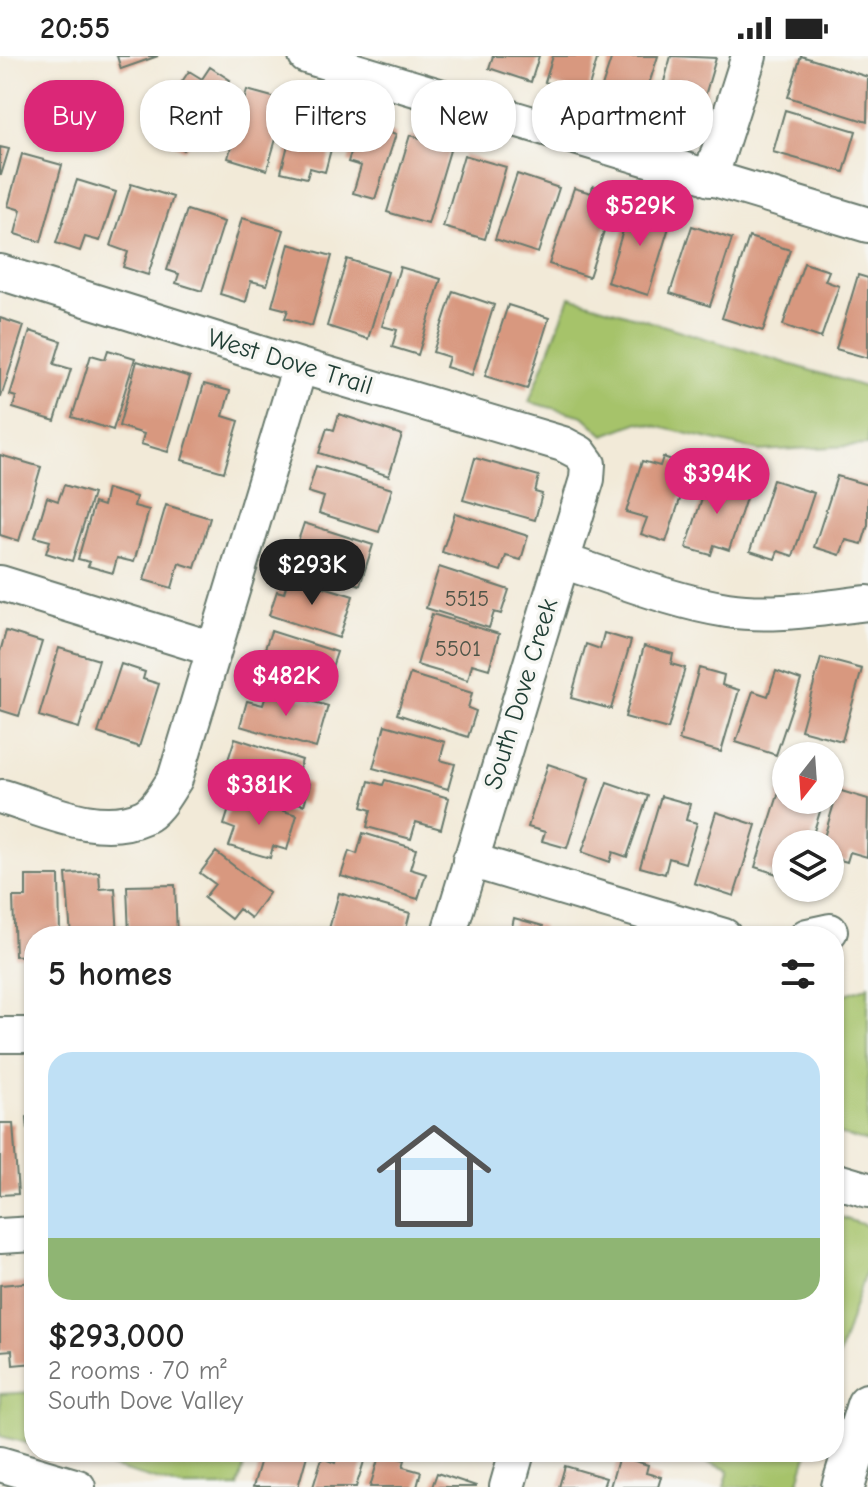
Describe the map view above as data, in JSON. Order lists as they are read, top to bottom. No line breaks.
{"streets":{"street":["West Dove Trail","South Dove Creek"]},"crossings":[["West Dove Trail","South Dove Creek"]],"house_numbers":["5515","5501"],"north":"bottom","page":{"status":"20:55","chip":["Buy","Rent","Filters","New","Apartment"],"price":["$529K","$394K","$293K","$482K","$381K"],"heading":"5 homes","list":[{"name":"$293,000","note":"2 rooms · 70 m² · South Dove Valley"}]}}
